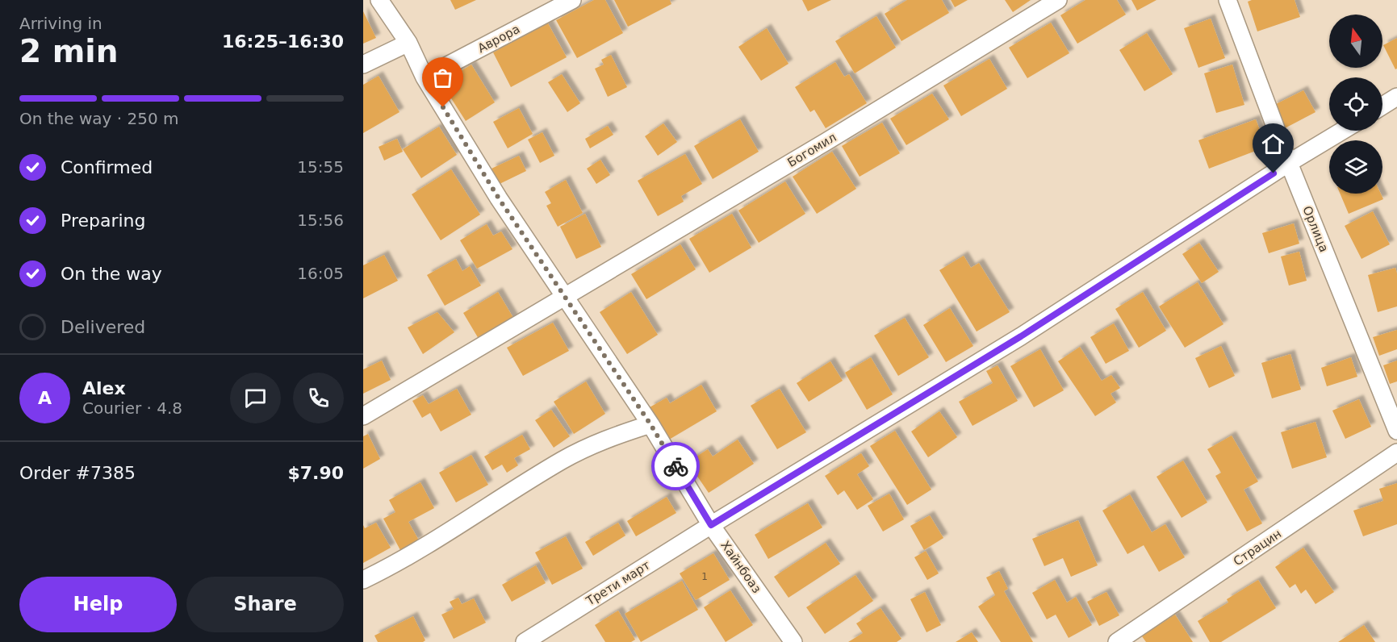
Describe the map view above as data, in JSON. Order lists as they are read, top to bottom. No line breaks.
{"streets":{"street":["Аврора","Богомил","Орлица","Страцин","Хайнбоаз","Трети март"]},"crossings":[["Аврора","Хайнбоаз"],["Богомил","Хайнбоаз"],["Орлица","Трети март"],["Хайнбоаз","Трети март"]],"house_numbers":["1"],"north":"top","page":{"heading":["2 min","Arriving in","16:25–16:30"],"panel":["Alex","Courier · 4.8","Order #7385","$7.90"],"bar":"On the way · 250 m","list":[["Confirmed","15:55"],["Preparing","15:56"],["On the way","16:05"],"Delivered"],"round":"A","buttons":["Help","Share"]}}
